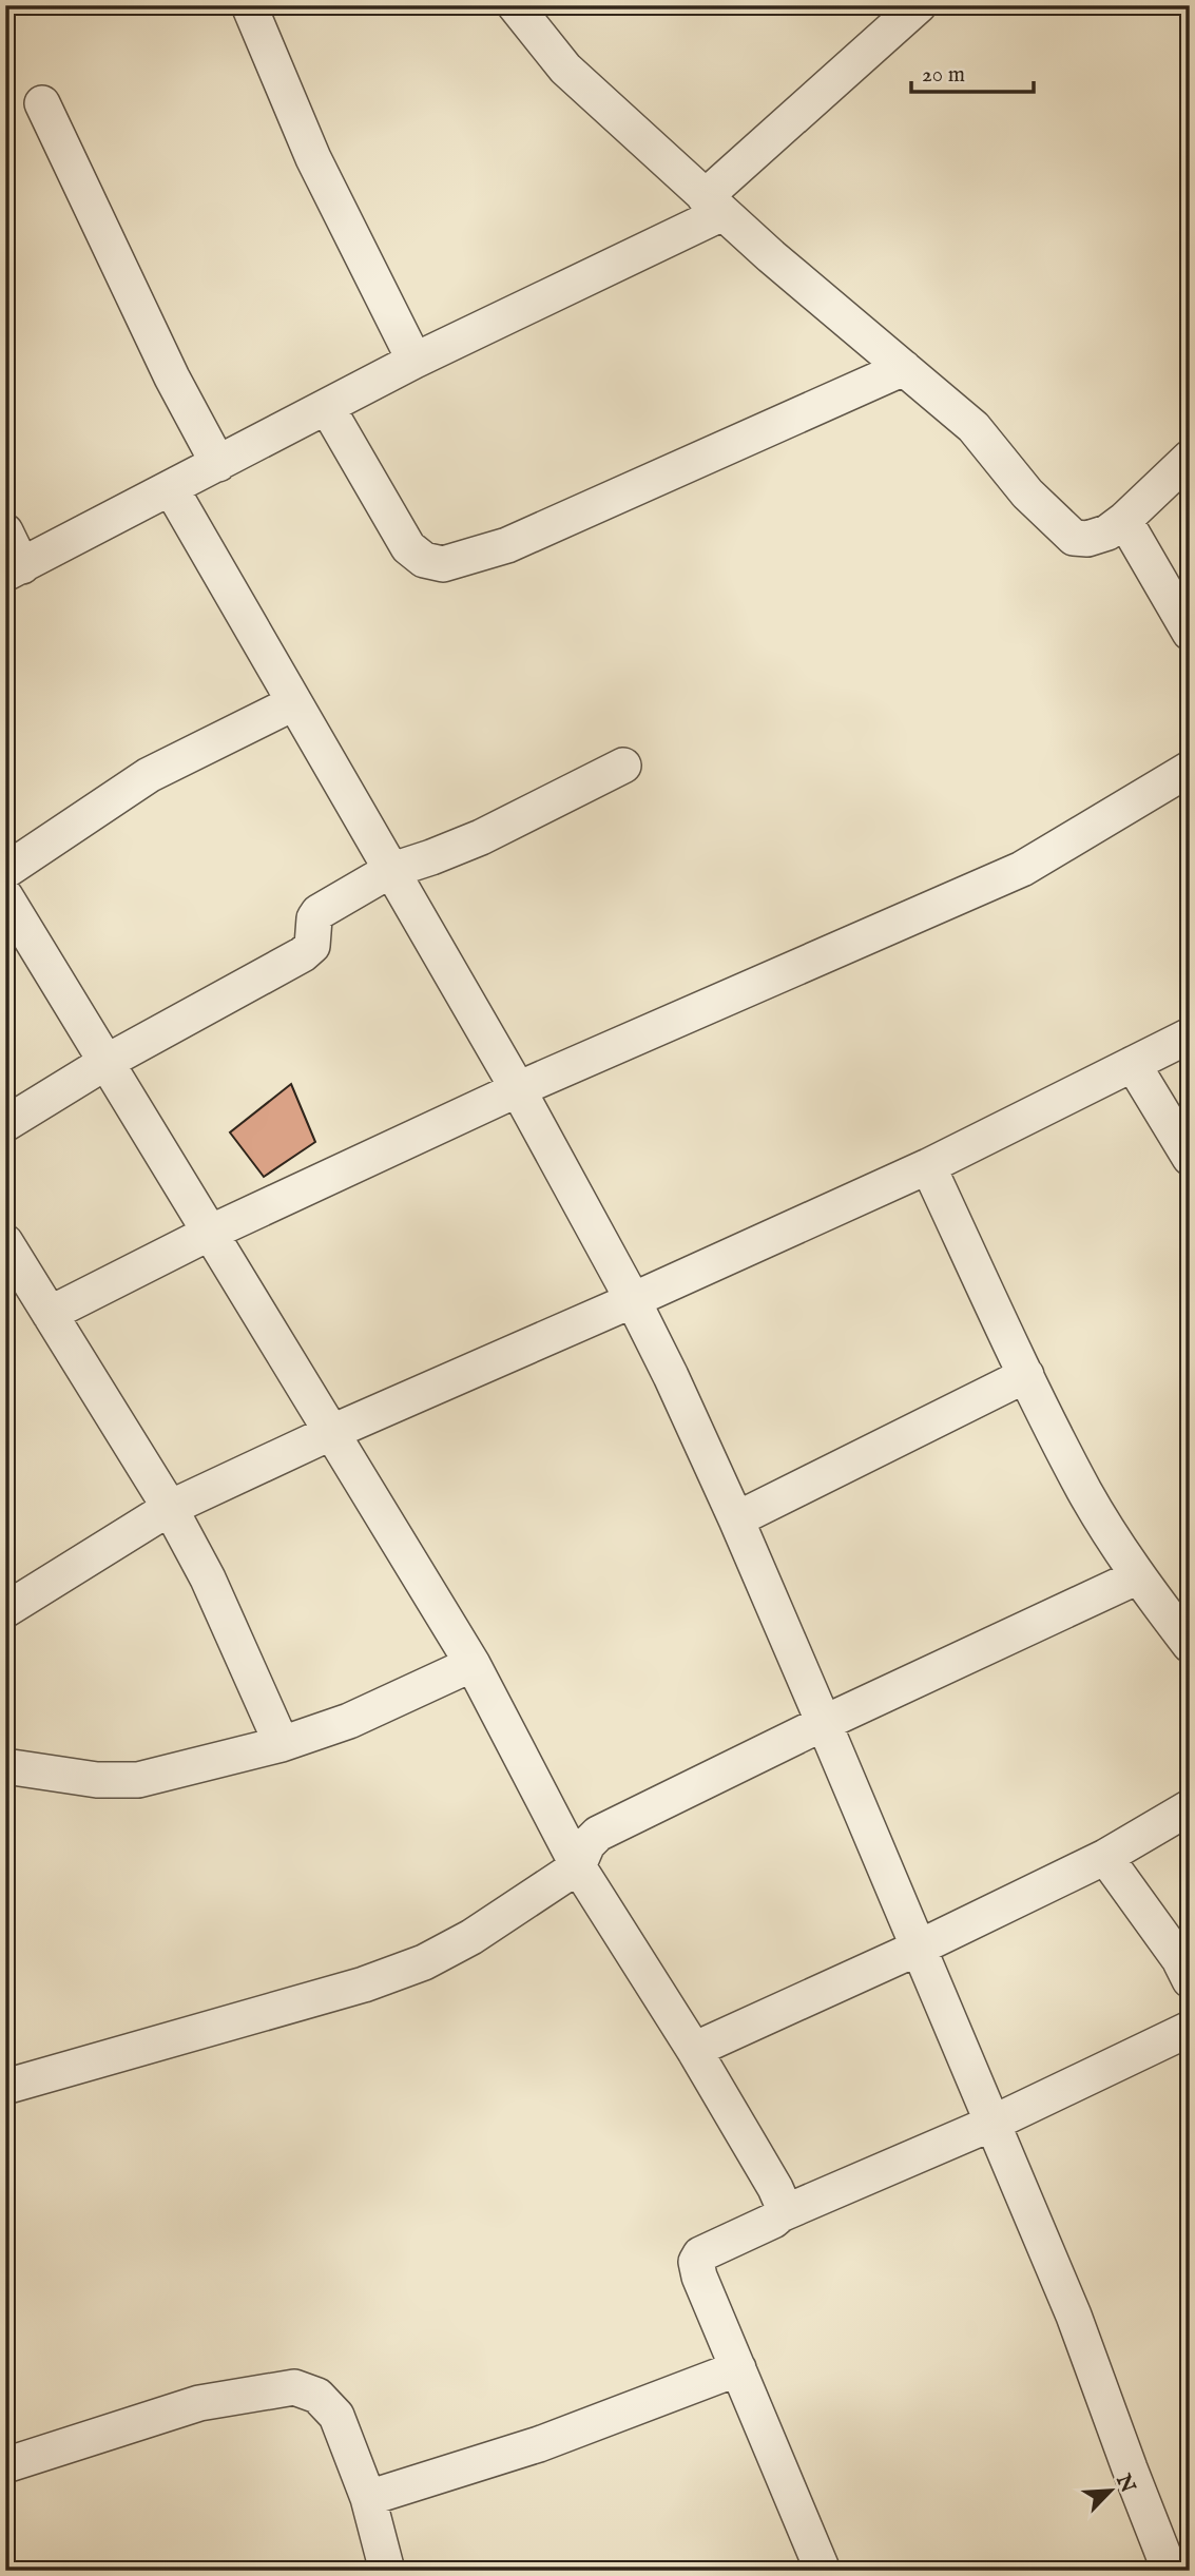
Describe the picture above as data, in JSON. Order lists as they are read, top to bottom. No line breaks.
{"scale_bar":"20 m","north":"top right"}
